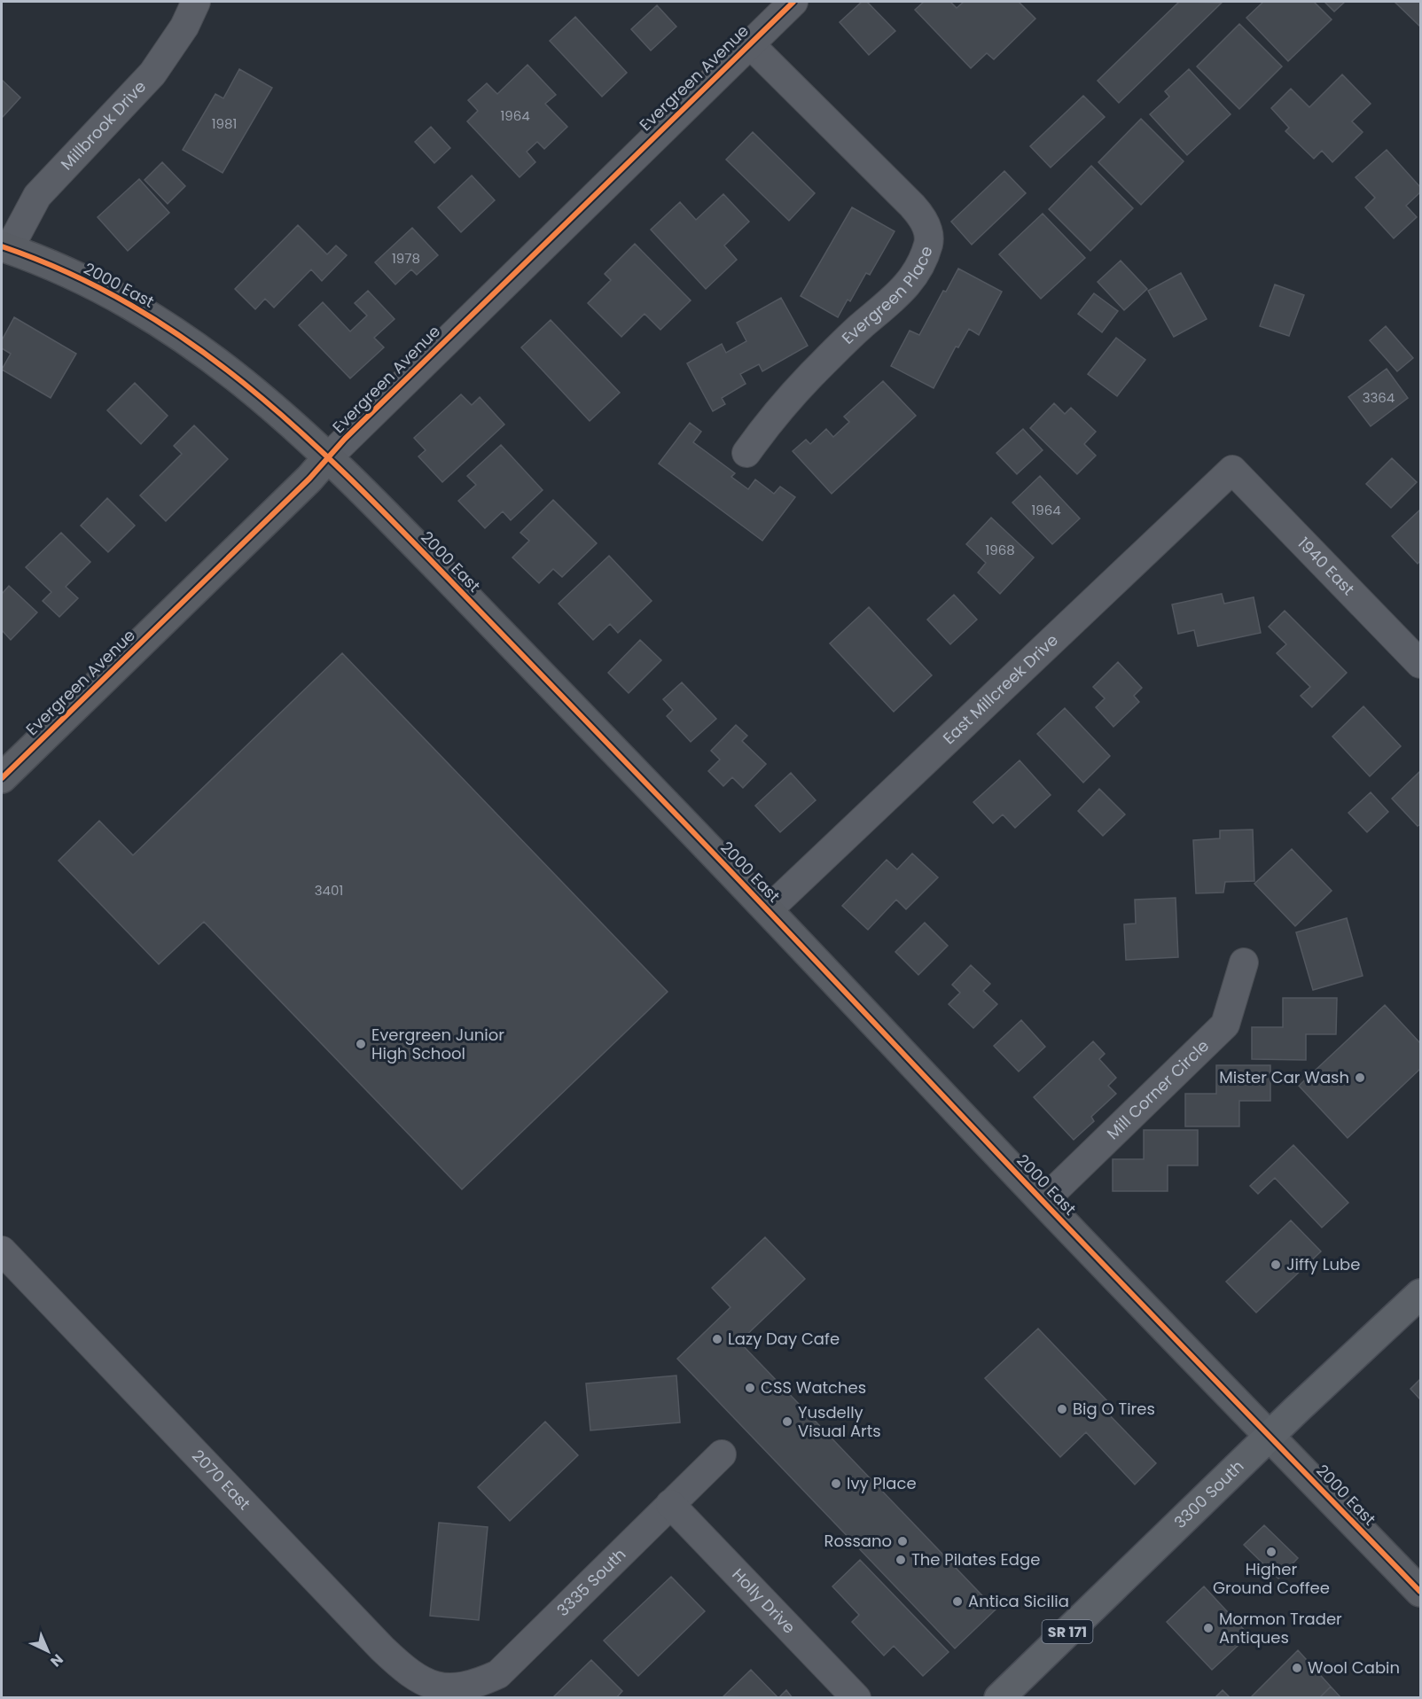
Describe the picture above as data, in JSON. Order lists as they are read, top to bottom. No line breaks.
{"streets":{"main road":["3300 South","SR 171"],"street":["Evergreen Avenue","Millbrook Drive","2000 East","Evergreen Place","1940 East","East Millcreek Drive","Mill Corner Circle","2070 East","3335 South","Holly Drive"]},"crossings":[["Evergreen Avenue","2000 East"],["Evergreen Avenue","Evergreen Place"],["Millbrook Drive","2000 East"],["2000 East","East Millcreek Drive"],["2000 East","Mill Corner Circle"],["2000 East","3300 South"],["1940 East","East Millcreek Drive"],["2070 East","3335 South"],["3335 South","Holly Drive"]],"places":["Evergreen Junior High School","Mister Car Wash","Jiffy Lube","Lazy Day Cafe","CSS Watches","Big O Tires","Yusdelly Visual Arts","Ivy Place","Rossano","Higher Ground Coffee","The Pilates Edge","Antica Sicilia","Mormon Trader Antiques","Wool Cabin"],"house_numbers":["1964","1981","1978","3364","1964","1968","3401"],"north":"bottom right"}
